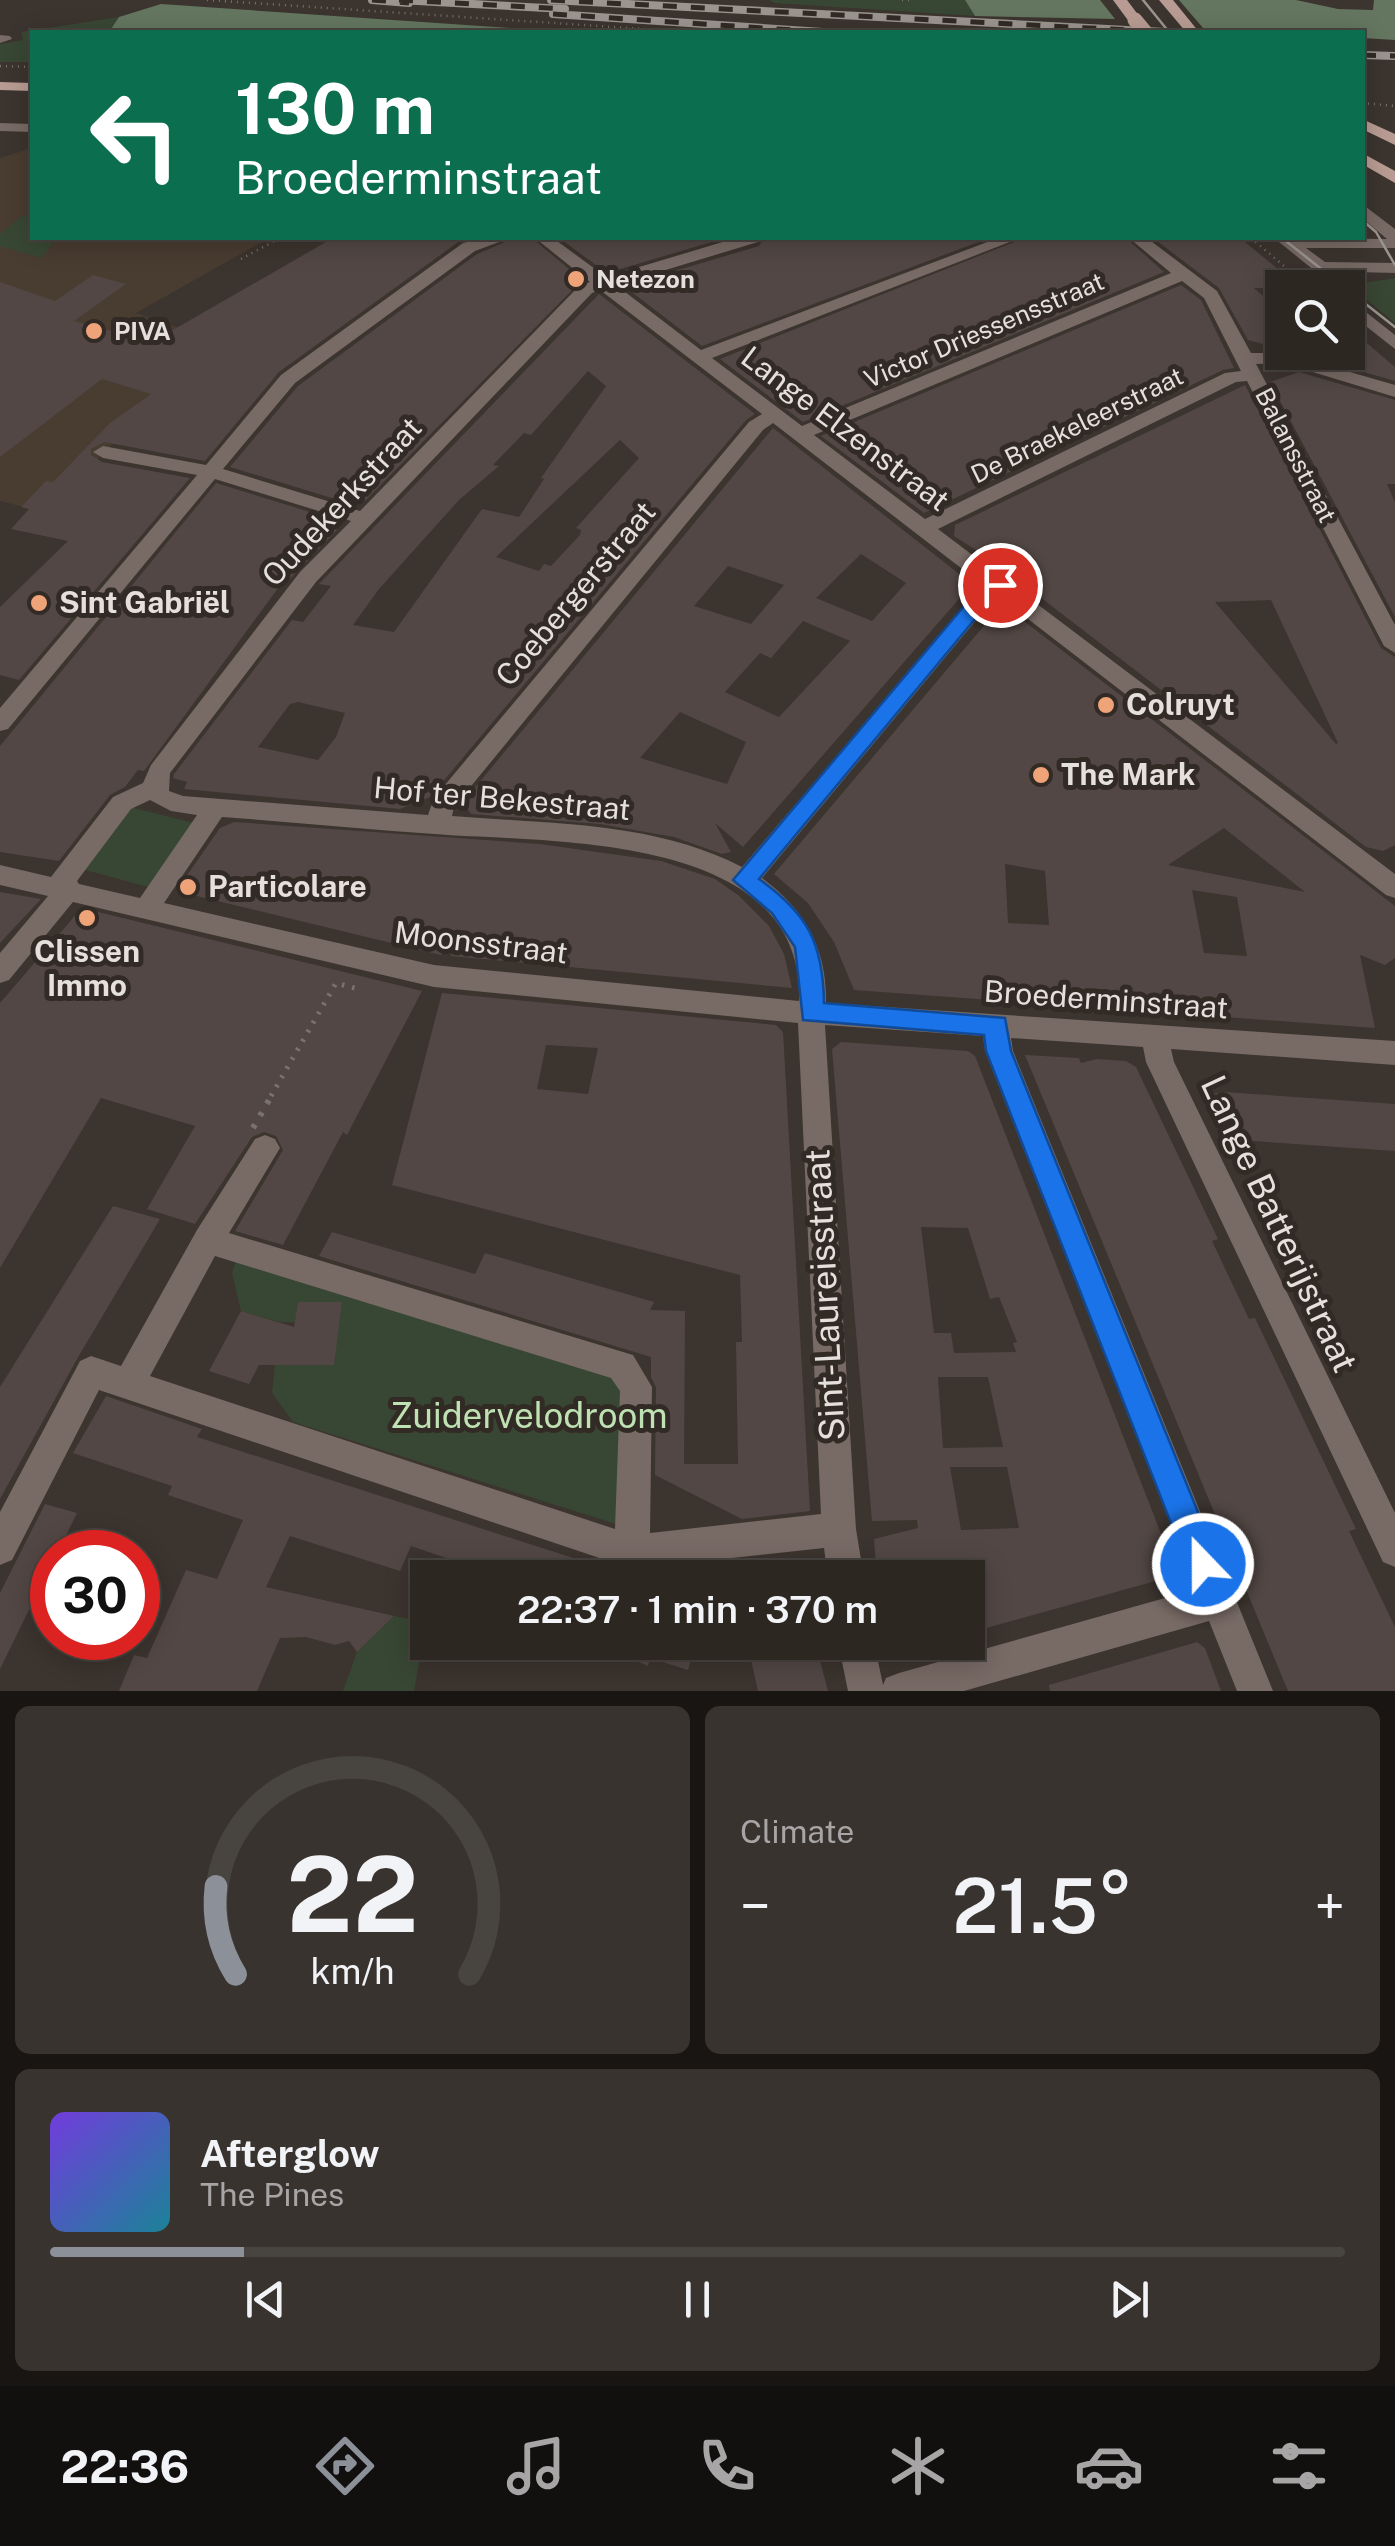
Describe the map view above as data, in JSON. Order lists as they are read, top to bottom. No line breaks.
{"streets":{"street":["Victor Driessensstraat","De Braekeleerstraat","Lange Elzenstraat","Balansstraat","Oudekerkstraat","Coebergerstraat","Hof ter Bekestraat","Moonsstraat","Broederminstraat","Lange Batterijstraat","Sint-Laureisstraat"]},"crossings":[["Victor Driessensstraat","Lange Elzenstraat"],["Victor Driessensstraat","Balansstraat"],["De Braekeleerstraat","Lange Elzenstraat"],["De Braekeleerstraat","Balansstraat"],["Lange Elzenstraat","Oudekerkstraat"],["Lange Elzenstraat","Coebergerstraat"],["Oudekerkstraat","Hof ter Bekestraat"],["Coebergerstraat","Hof ter Bekestraat"],["Hof ter Bekestraat","Moonsstraat"],["Hof ter Bekestraat","Broederminstraat"],["Hof ter Bekestraat","Sint-Laureisstraat"],["Moonsstraat","Broederminstraat"],["Moonsstraat","Sint-Laureisstraat"],["Broederminstraat","Lange Batterijstraat"],["Broederminstraat","Sint-Laureisstraat"]],"parks":["Zuidervelodroom"],"places":["Netezon","PIVA","Sint Gabriël","Colruyt","The Mark","Particolare","Clissen Immo"],"page":{"turn":["130 m","Broederminstraat"],"limit":"30","trip":"22:37 · 1 min · 370 m","tile":"Climate","heat":["−","21.5°","+"],"song":["Afterglow","The Pines"],"tabs":"22:36","gauge":["22","km/h"]}}
